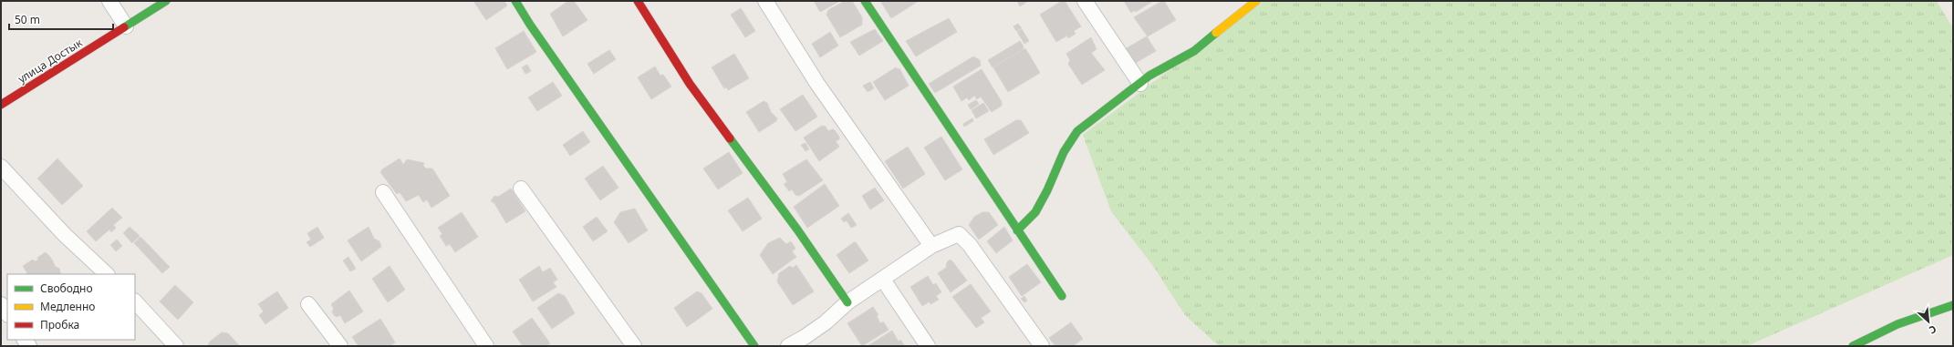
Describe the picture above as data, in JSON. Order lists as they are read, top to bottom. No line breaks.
{"streets":{"street":["улица Достык"]},"legend":["Свободно","Медленно","Пробка"],"scale_bar":"50 m","north":"bottom right"}
